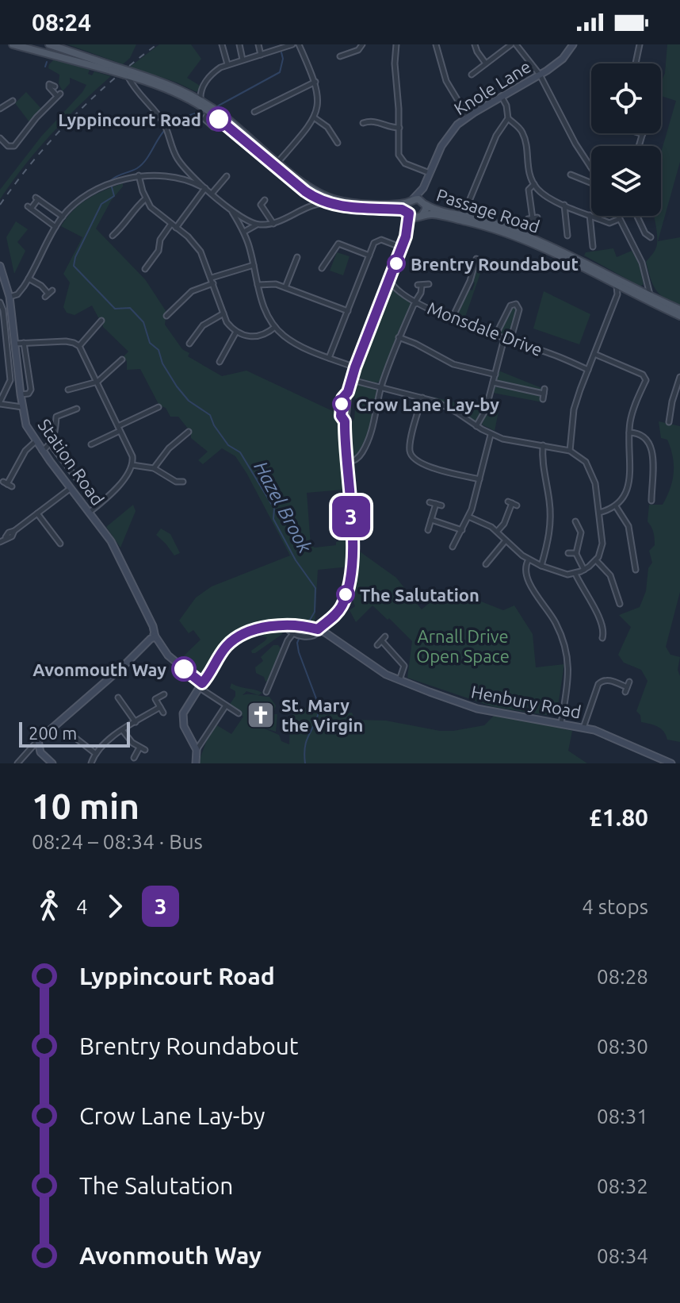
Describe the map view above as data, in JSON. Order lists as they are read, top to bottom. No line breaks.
{"streets":{"main road":["Knole Lane","Passage Road","Station Road","Henbury Road"],"street":["Monsdale Drive"]},"crossings":[["Knole Lane","Passage Road"],["Station Road","Henbury Road"]],"water":["Hazel Brook"],"parks":["Arnall Drive Open Space"],"places":{"other":["Lyppincourt Road","Brentry Roundabout","Crow Lane Lay-by","The Salutation","Avonmouth Way"],"church":["St. Mary the Virgin"]},"lines":["bus line 3"],"scale_bar":"200 m","page":{"status":"08:24","on_map":"3","scale":"200 m","heading":["10 min","08:24 – 08:34 · Bus","£1.80"],"legs":["4","3","4 stops"],"list":[{"name":"Lyppincourt Road","value":"08:28"},{"name":"Brentry Roundabout","value":"08:30"},{"name":"Crow Lane Lay-by","value":"08:31"},{"name":"The Salutation","value":"08:32"},{"name":"Avonmouth Way","value":"08:34"}]}}
